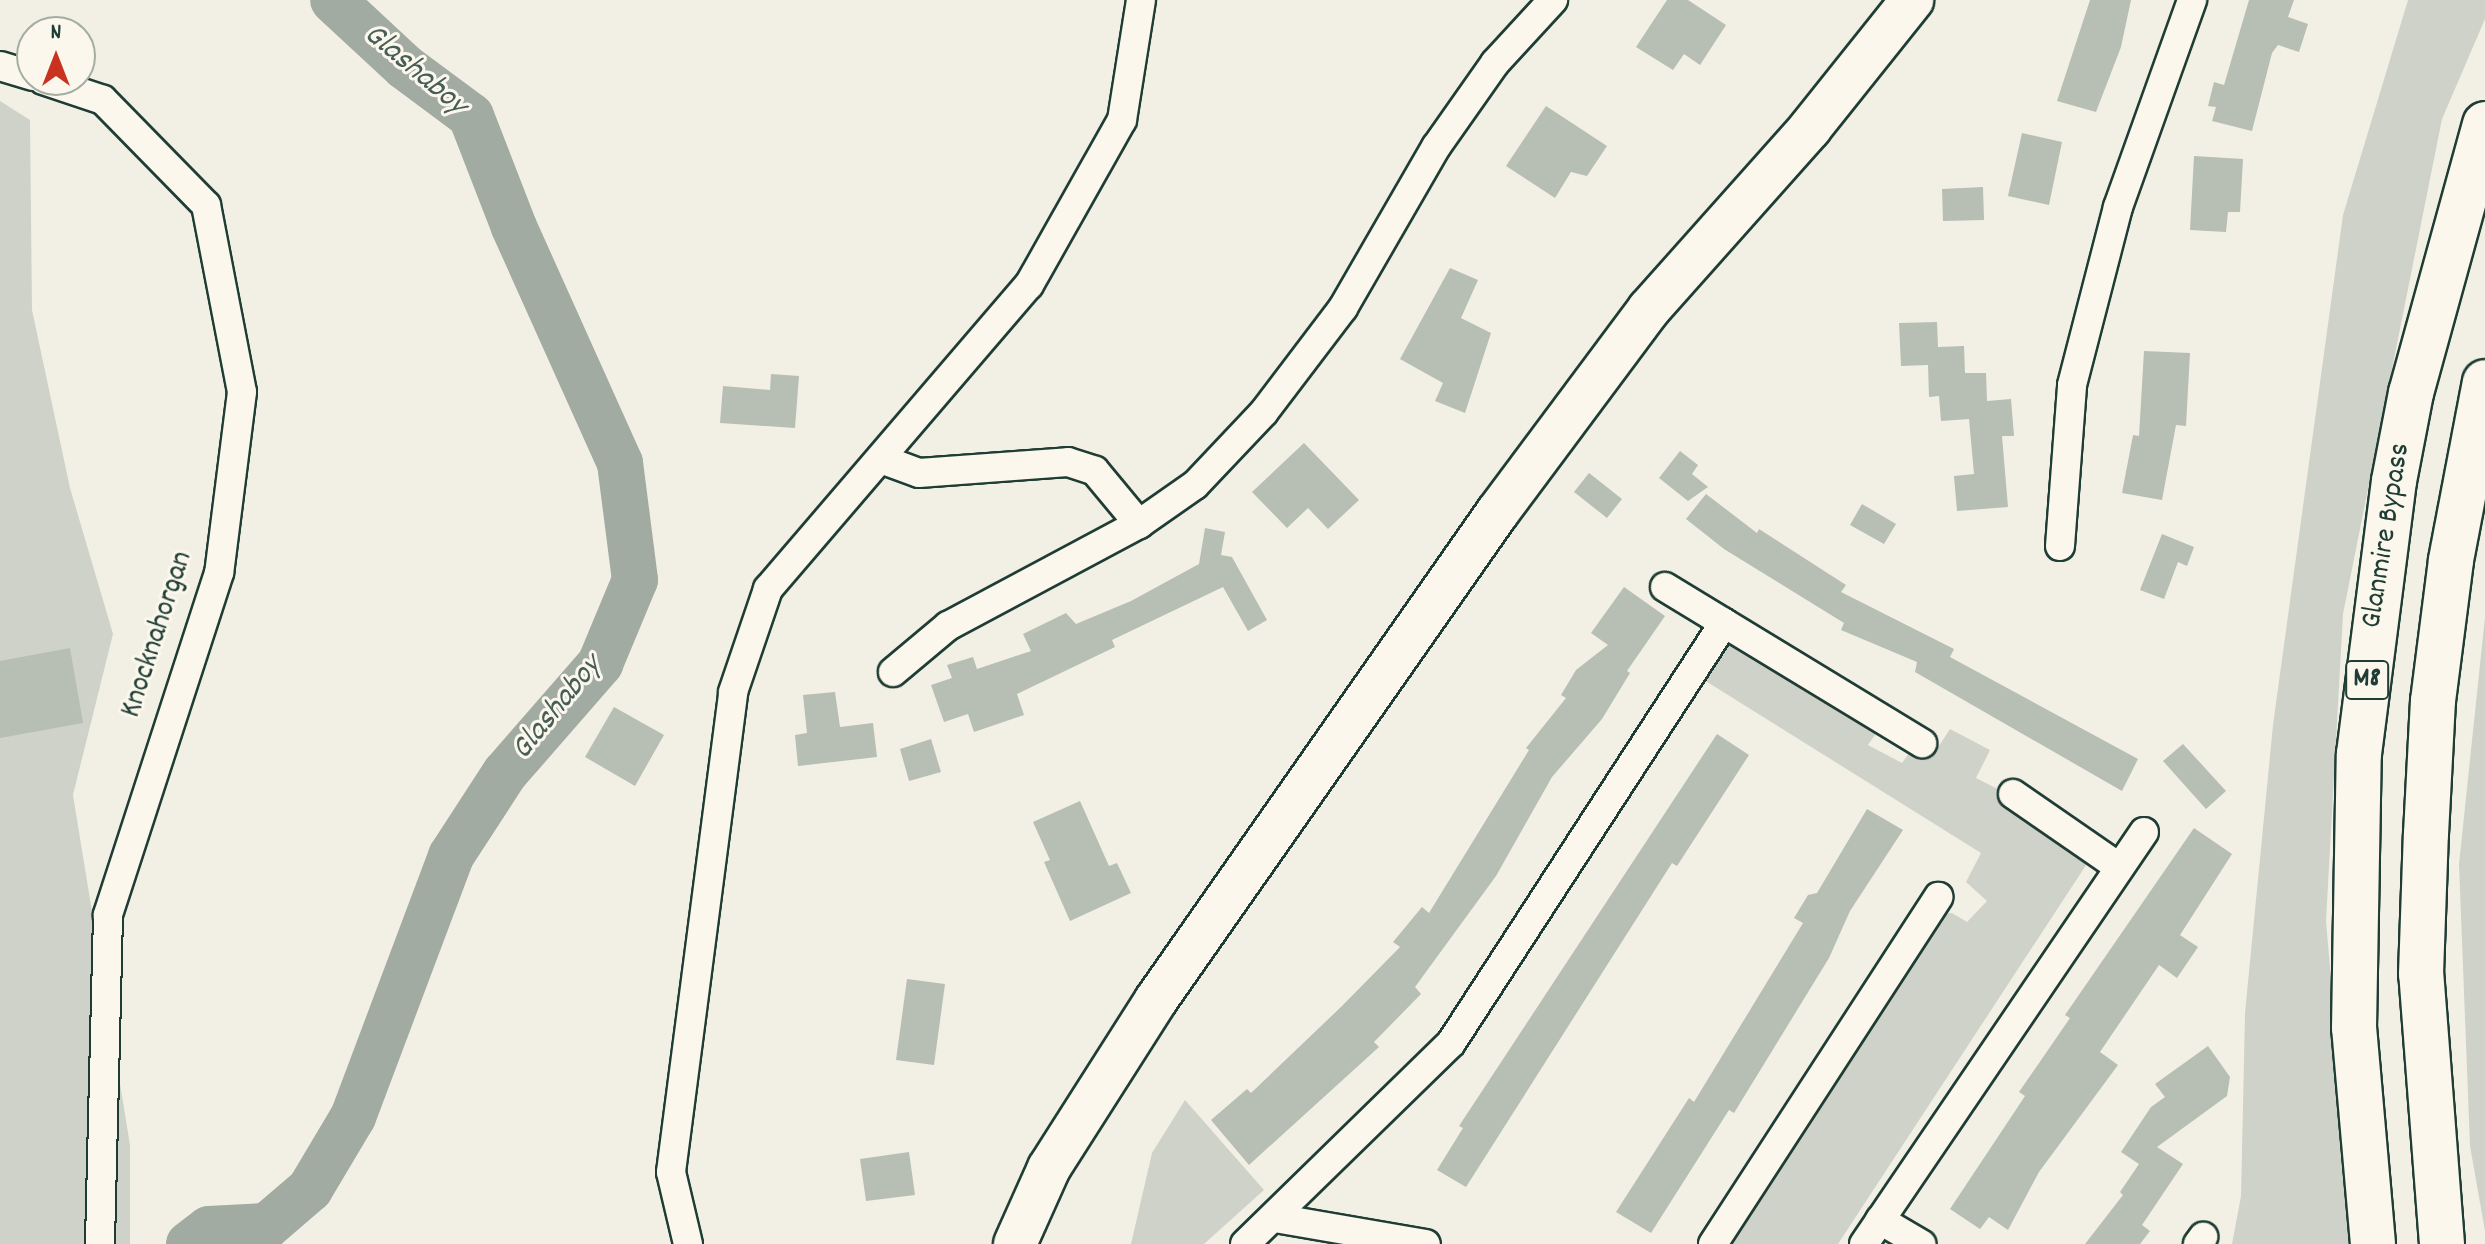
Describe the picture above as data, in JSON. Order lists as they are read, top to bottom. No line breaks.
{"streets":{"highway":["Glanmire Bypass","M8"],"street":["Knocknahorgan"]},"water":["Glashaboy"],"north":"top"}
